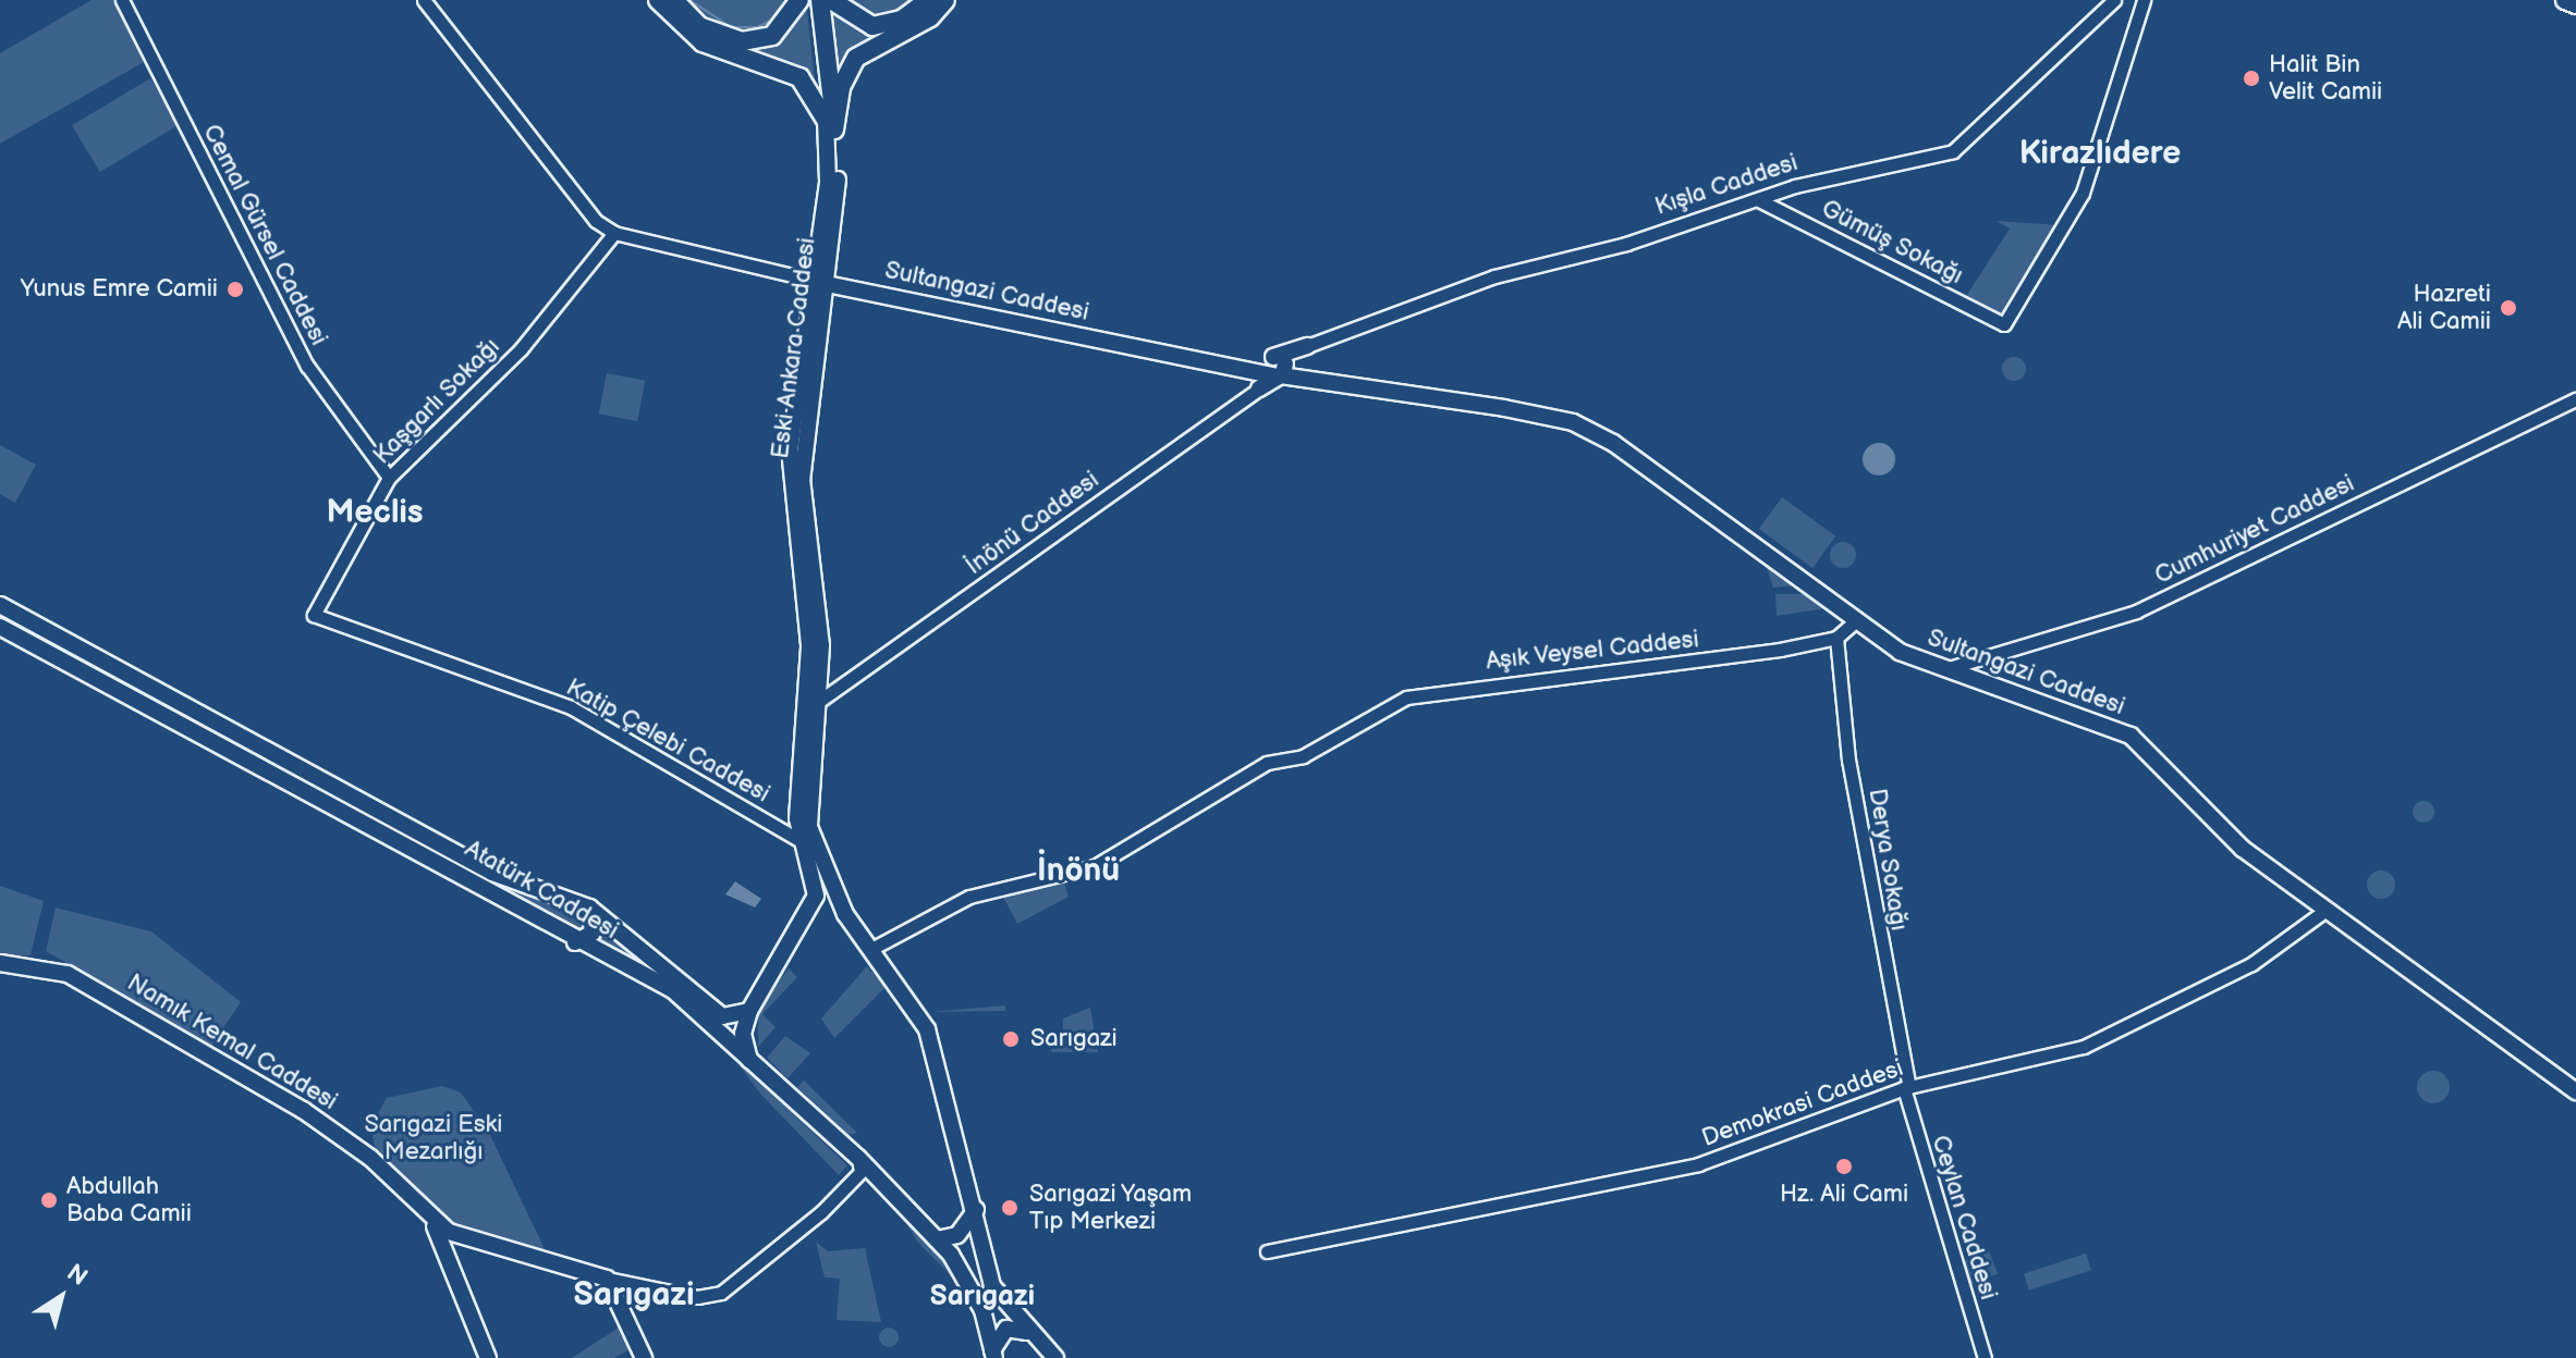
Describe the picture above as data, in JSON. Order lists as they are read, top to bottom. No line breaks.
{"streets":{"main road":["Kışla Caddesi","Sultangazi Caddesi","Eski Ankara Caddesi","Atatürk Caddesi","Namık Kemal Caddesi"],"street":["Cemal Gürsel Caddesi","Gümüş Sokağı","Kaşgarlı Sokağı","İnönü Caddesi","Cumhuriyet Caddesi","Aşık Veysel Caddesi","Katip Çelebi Caddesi","Derya Sokağı","Demokrasi Caddesi","Ceylan Caddesi"]},"crossings":[["Kışla Caddesi","Gümüş Sokağı"],["Kışla Caddesi","Sultangazi Caddesi"],["Cemal Gürsel Caddesi","Kaşgarlı Sokağı"],["Sultangazi Caddesi","Eski Ankara Caddesi"],["Sultangazi Caddesi","Cumhuriyet Caddesi"],["Sultangazi Caddesi","Demokrasi Caddesi"],["Eski Ankara Caddesi","Aşık Veysel Caddesi"],["Eski Ankara Caddesi","Katip Çelebi Caddesi"],["Kaşgarlı Sokağı","Katip Çelebi Caddesi"],["Aşık Veysel Caddesi","Derya Sokağı"],["Derya Sokağı","Demokrasi Caddesi"],["Derya Sokağı","Ceylan Caddesi"],["Atatürk Caddesi","Namık Kemal Caddesi"],["Demokrasi Caddesi","Ceylan Caddesi"]],"districts":["Kirazlıdere","Meclis","İnönü","Sarıgazi","Sarıgazi"],"parks":["Sarıgazi Eski Mezarlığı"],"places":["Halit Bin Velit Camii","Yunus Emre Camii","Hazreti Ali Camii","Sarıgazi","Hz. Ali Cami","Abdullah Baba Camii","Sarıgazi Yaşam Tıp Merkezi"],"north":"top right"}
